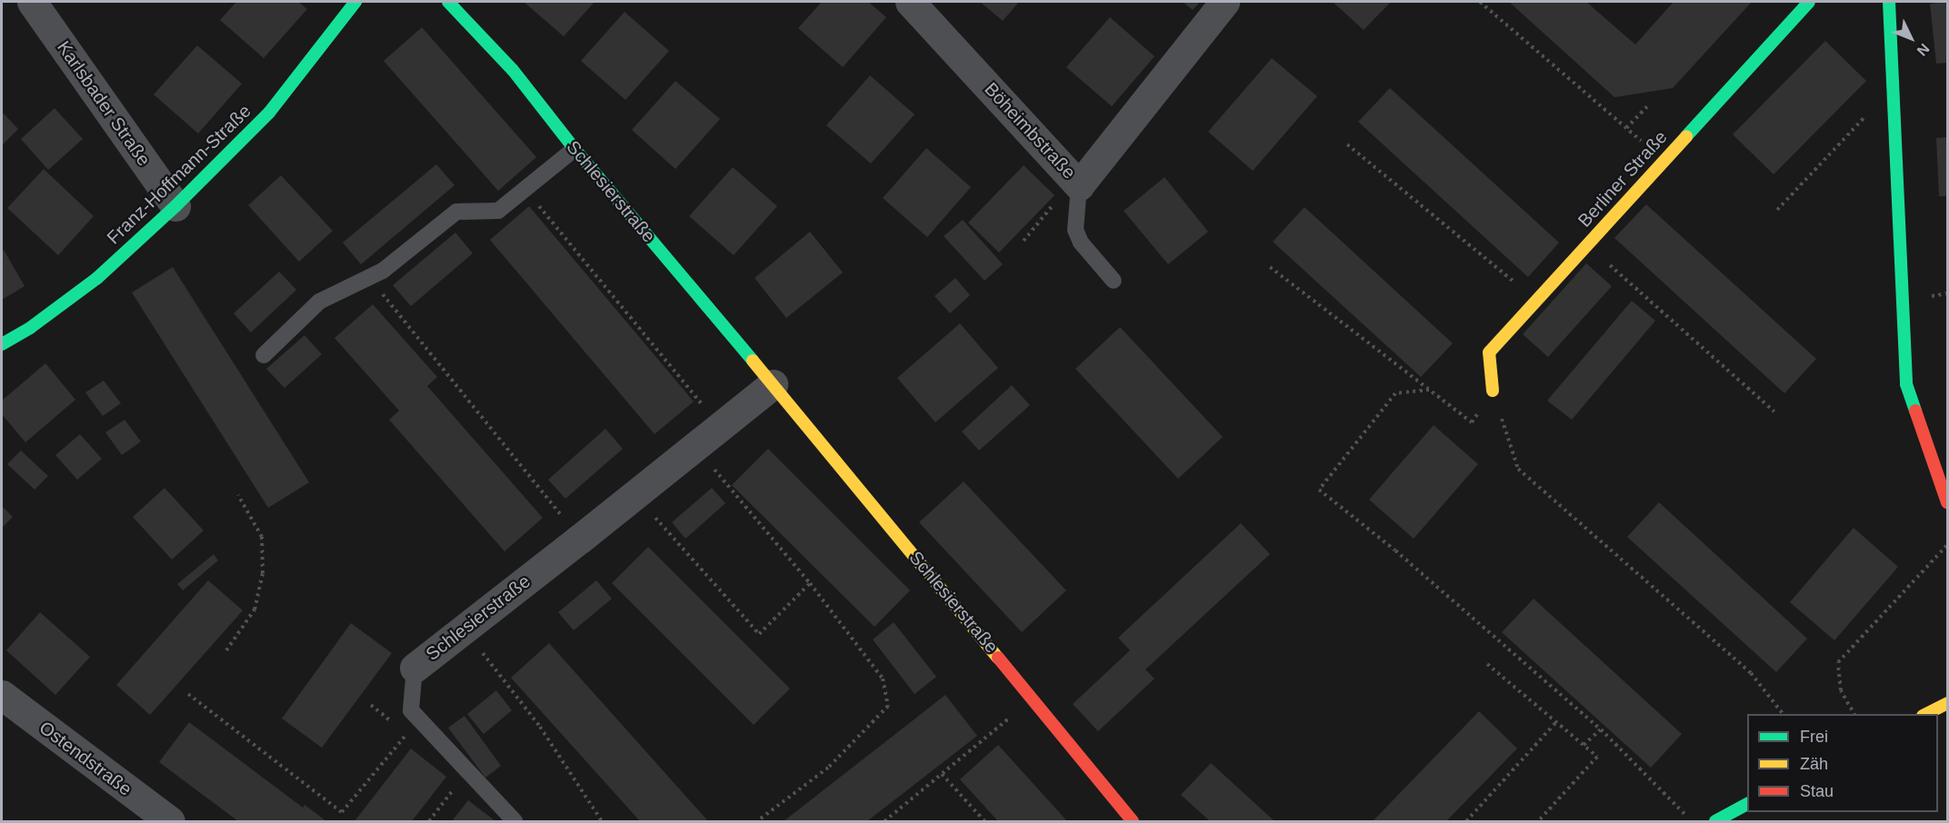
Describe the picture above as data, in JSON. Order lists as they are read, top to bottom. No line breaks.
{"streets":{"street":["Karlsbader Straße","Böheimbstraße","Franz-Hoffmann-Straße","Berliner Straße","Schlesierstraße","Ostendstraße"]},"crossings":[["Karlsbader Straße","Franz-Hoffmann-Straße"]],"legend":["Frei","Zäh","Stau"],"north":"bottom right"}
